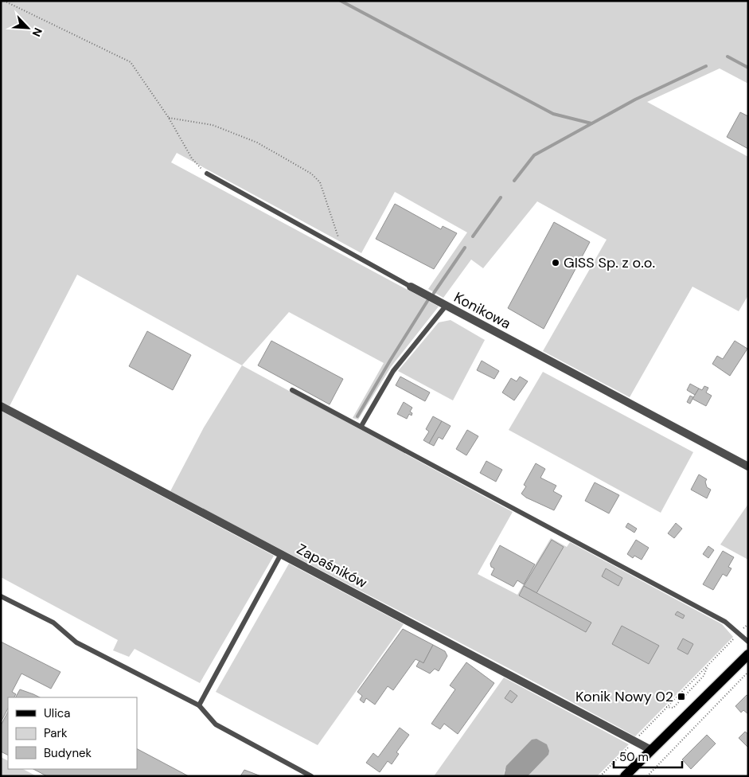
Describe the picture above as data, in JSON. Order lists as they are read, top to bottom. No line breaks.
{"streets":{"street":["Konikowa","Zapaśników"]},"places":{"other":["GISS Sp. z o.o."],"transit":["Konik Nowy 02"]},"legend":["Ulica","Park","Budynek"],"scale_bar":"50 m","north":"bottom right"}
